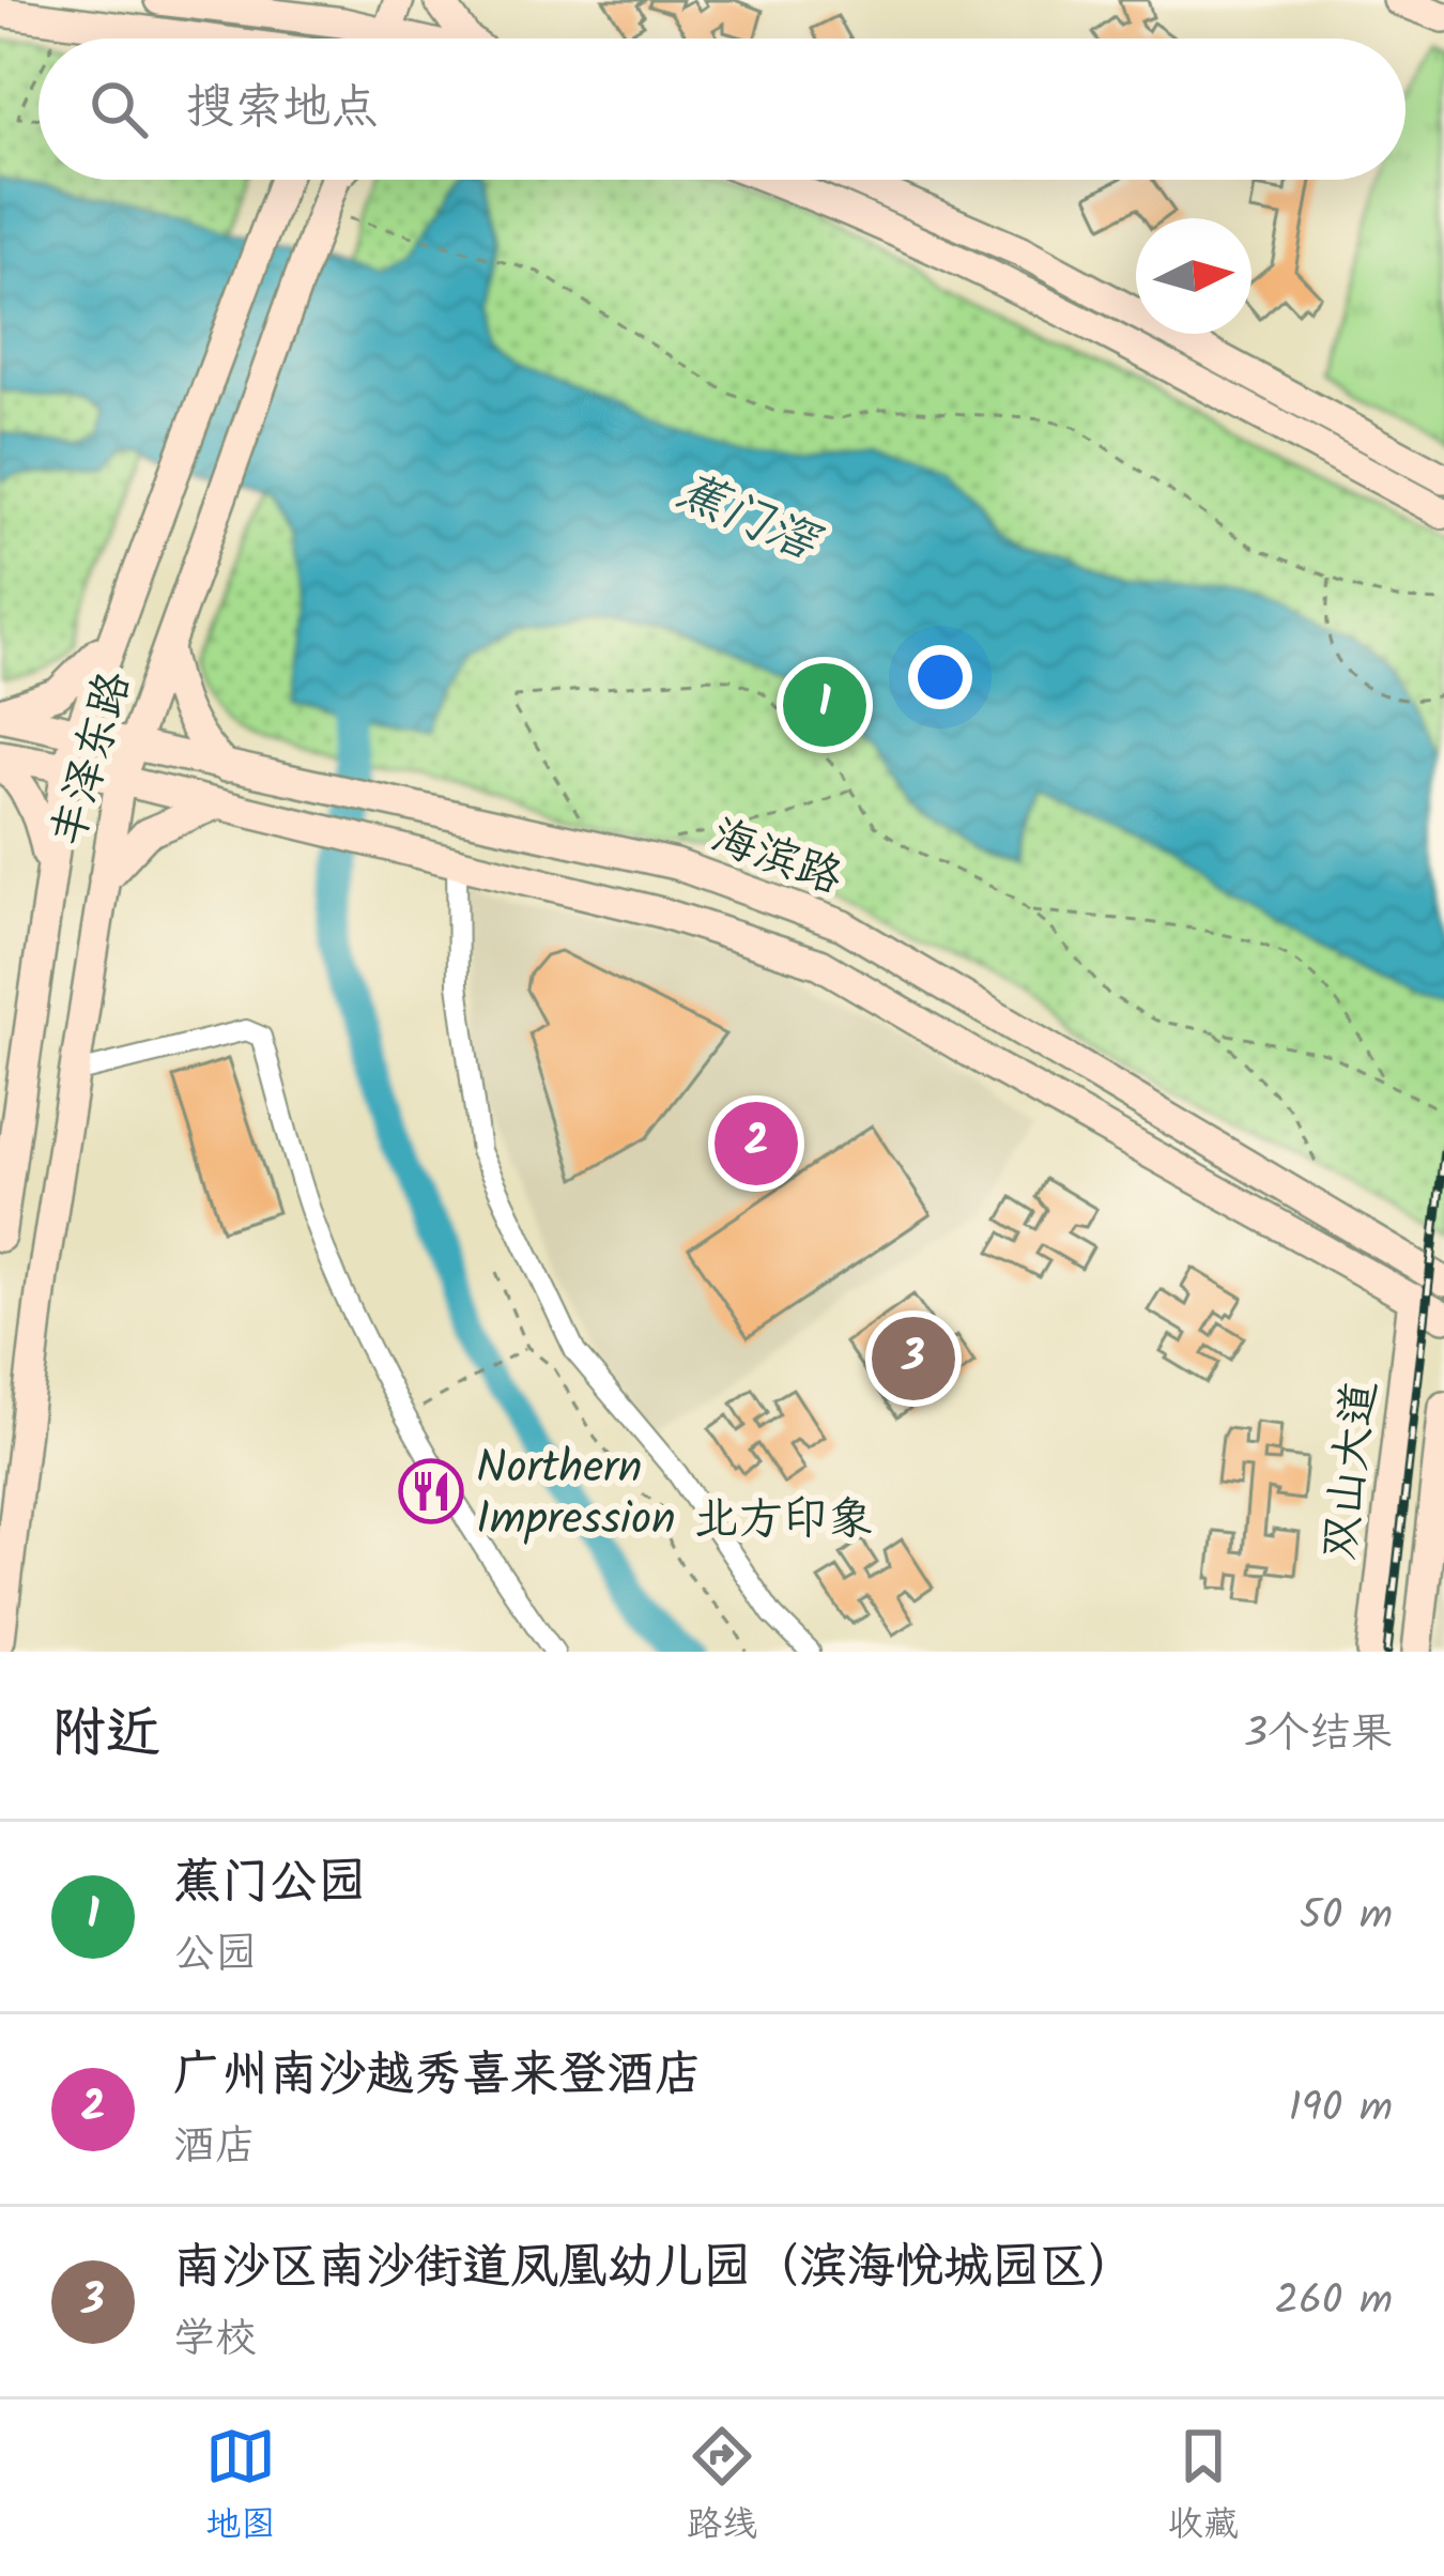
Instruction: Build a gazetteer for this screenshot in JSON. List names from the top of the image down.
{
  "streets": {
    "street": ["丰泽东路", "海滨路", "双山大道"]
  },
  "crossings": [
    ["丰泽东路", "海滨路"],
    ["海滨路", "双山大道"]
  ],
  "water": ["蕉门滘"],
  "places": {
    "restaurant": ["Northern Impression 北方印象"]
  },
  "north": "right",
  "page": {
    "search": "搜索地点",
    "pins": ["1", "2", "3"],
    "heading": ["附近", "3个结果"],
    "list": [
      {
        "mark": "1",
        "name": "蕉门公园",
        "note": "公园",
        "value": "50 m"
      },
      {
        "mark": "2",
        "name": "广州南沙越秀喜来登酒店",
        "note": "酒店",
        "value": "190 m"
      },
      {
        "mark": "3",
        "name": "南沙区南沙街道凤凰幼儿园（滨海悦城园区）",
        "note": "学校",
        "value": "260 m"
      }
    ],
    "nav": ["地图", "路线", "收藏"]
  }
}
